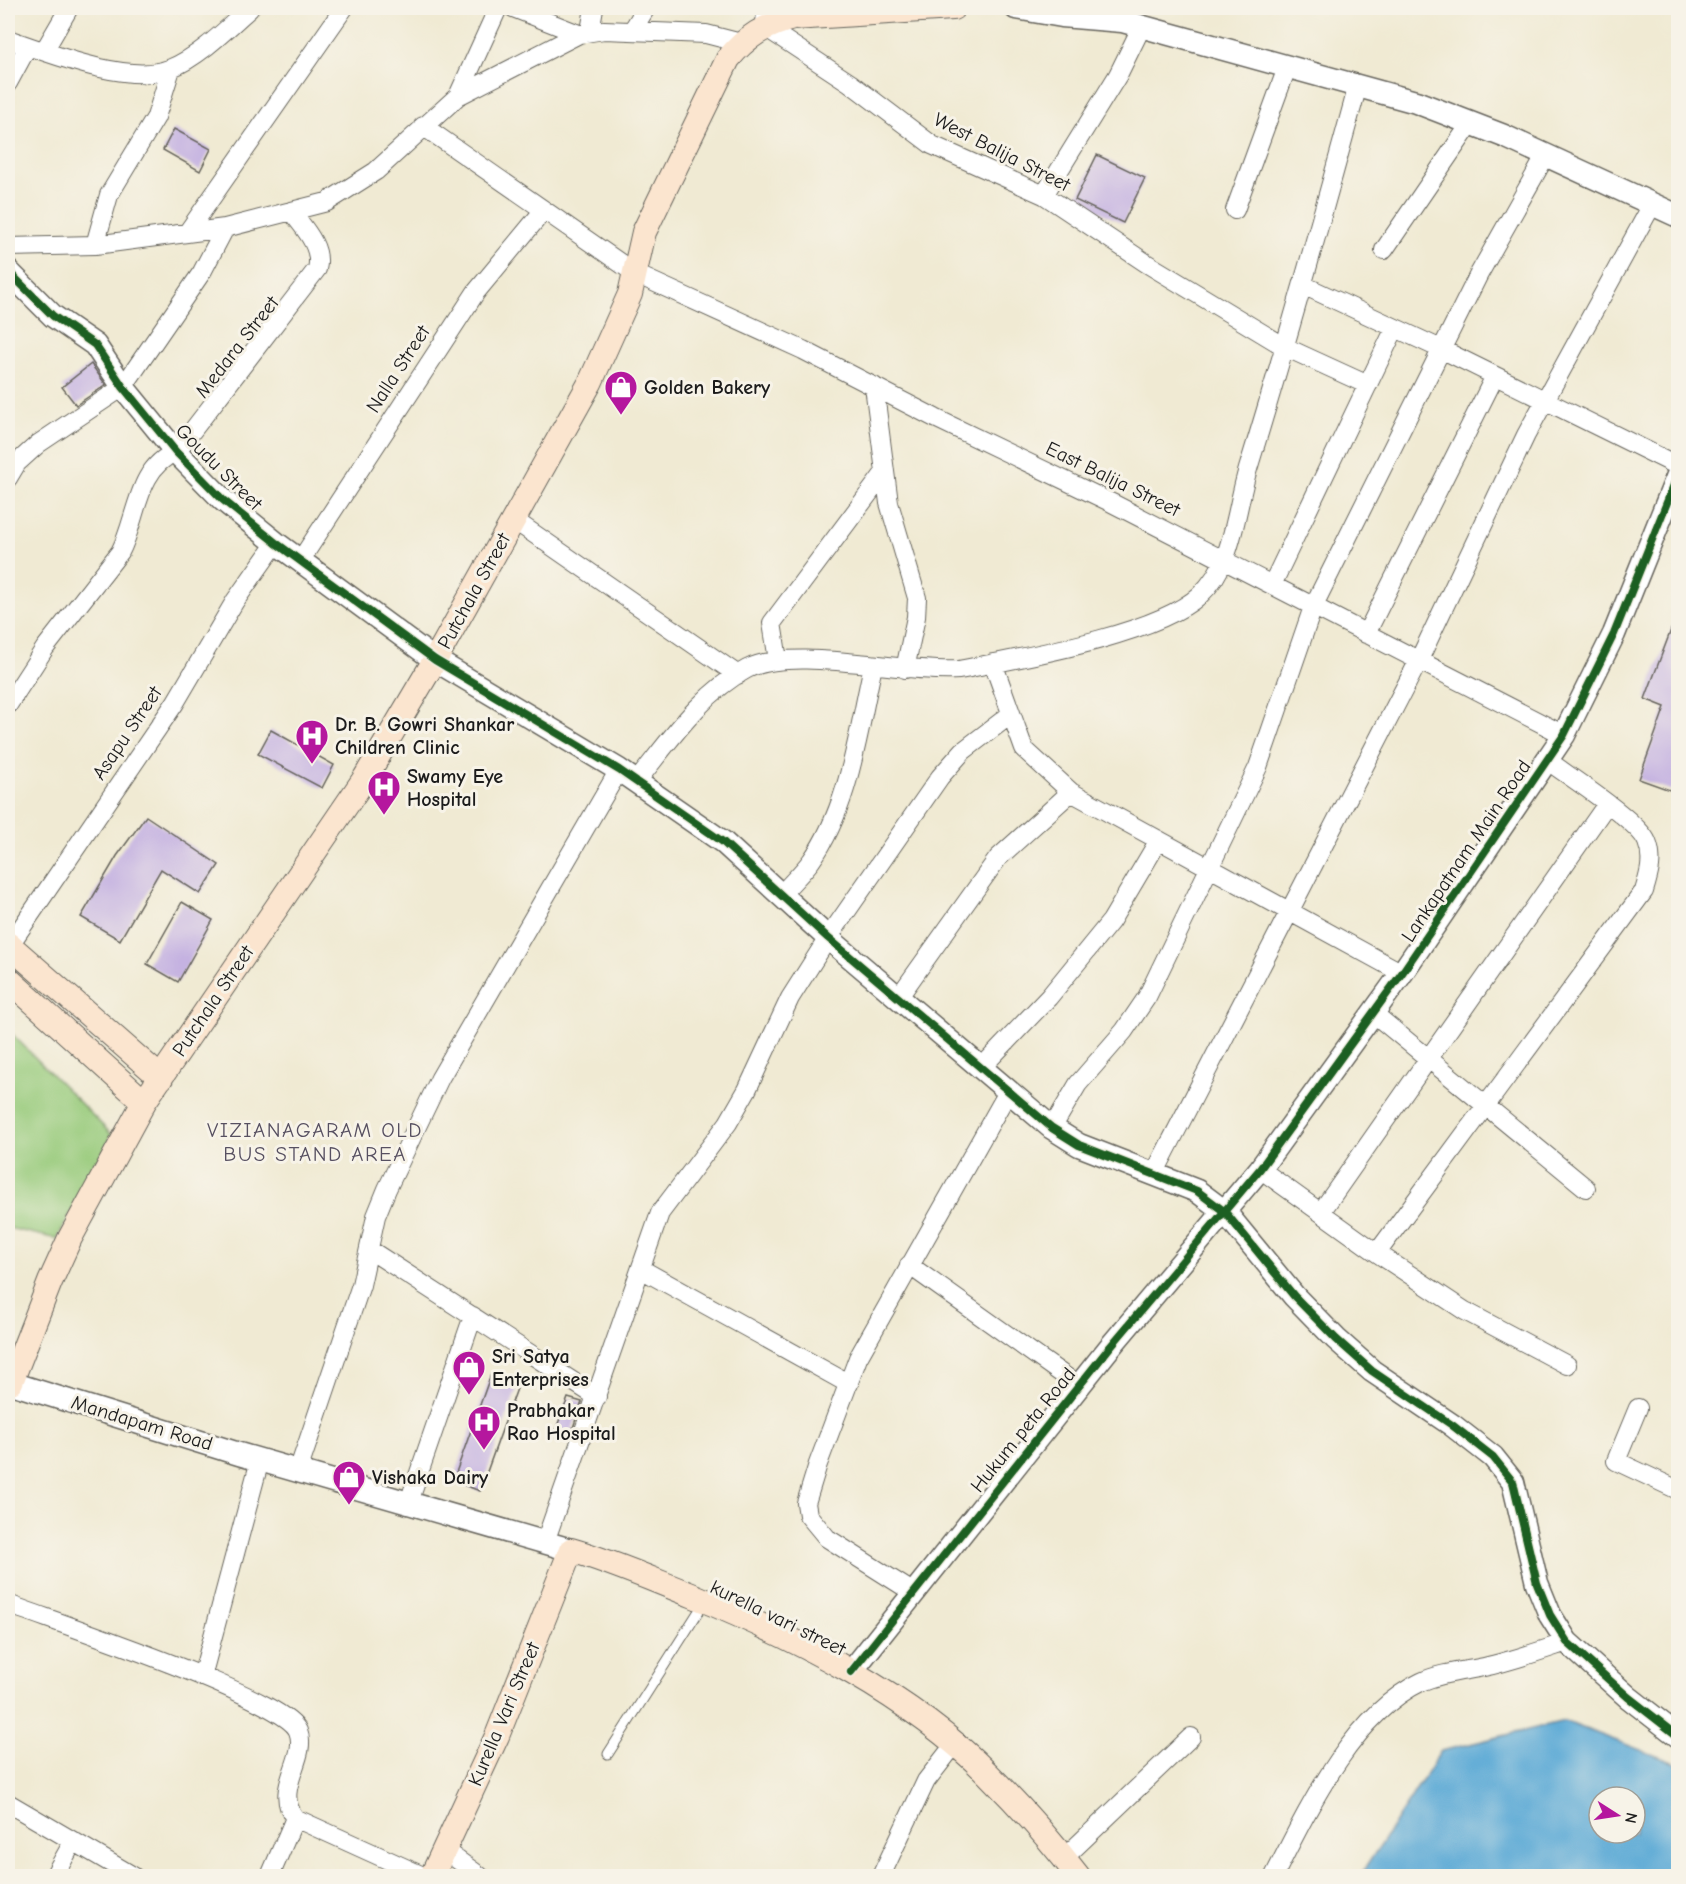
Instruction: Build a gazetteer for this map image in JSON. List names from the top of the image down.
{
  "streets": {
    "main road": [
      "Putchala Street",
      "Mandapam Road",
      "kurella vari street",
      "Kurella Vari Street"
    ],
    "street": [
      "West Balija Street",
      "Medara Street",
      "Nalla Street",
      "Goudu Street",
      "East Balija Street",
      "Asapu Street",
      "Lankapatnam Main Road",
      "Hukum peta Road"
    ]
  },
  "crossings": [
    ["Medara Street", "Goudu Street"],
    ["Nalla Street", "Goudu Street"],
    ["Nalla Street", "East Balija Street"],
    ["Goudu Street", "Putchala Street"],
    ["Goudu Street", "Asapu Street"],
    ["Goudu Street", "Lankapatnam Main Road"],
    ["Goudu Street", "Hukum peta Road"],
    ["East Balija Street", "Putchala Street"],
    ["East Balija Street", "Lankapatnam Main Road"],
    ["Putchala Street", "Mandapam Road"],
    ["Lankapatnam Main Road", "Hukum peta Road"],
    ["Mandapam Road", "kurella vari street"],
    ["Mandapam Road", "Kurella Vari Street"],
    ["Hukum peta Road", "kurella vari street"],
    ["kurella vari street", "Kurella Vari Street"]
  ],
  "districts": ["VIZIANAGARAM OLD BUS STAND AREA"],
  "places": {
    "shop": ["Golden Bakery", "Sri Satya Enterprises", "Vishaka Dairy"],
    "hospital": ["Dr. B. Gowri Shankar Children Clinic", "Swamy Eye Hospital", "Prabhakar Rao Hospital"]
  },
  "north": "right"
}
